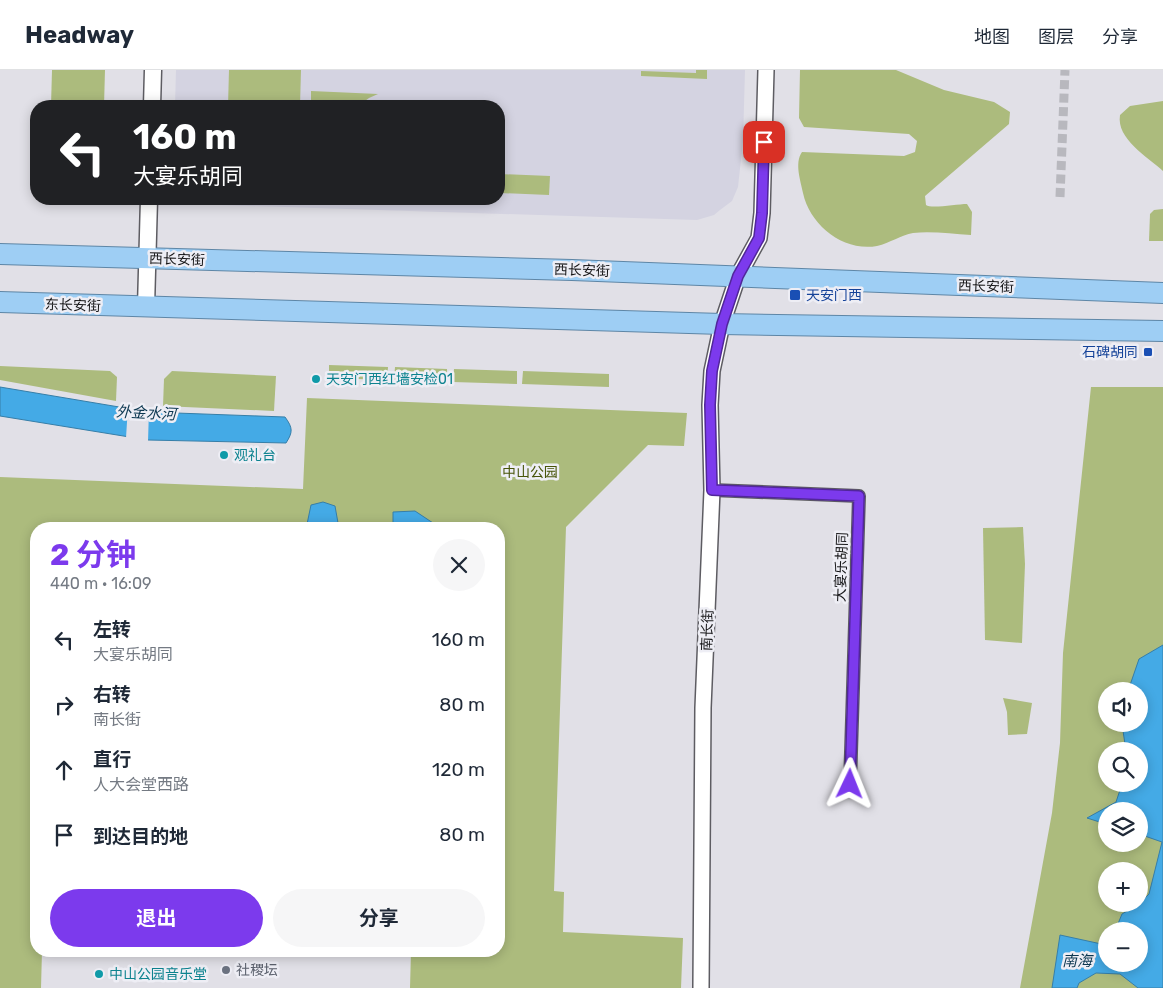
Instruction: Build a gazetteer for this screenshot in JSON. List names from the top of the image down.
{
  "streets": {
    "highway": ["西长安街", "东长安街"],
    "street": ["大宴乐胡同", "南长街"]
  },
  "crossings": [
    ["西长安街", "南长街"],
    ["大宴乐胡同", "南长街"]
  ],
  "water": ["外金水河", "南海"],
  "parks": ["中山公园"],
  "places": {
    "transit": ["天安门西", "石碑胡同"],
    "other": [
      "天安门西红墙安检01",
      "观礼台",
      "社稷坛",
      "中山公园音乐堂"
    ]
  },
  "page": {
    "header": "Headway",
    "nav": ["地图", "图层", "分享"],
    "turn": ["160 m", "大宴乐胡同"],
    "heading": ["2 分钟", "440 m · 16:09"],
    "list": [
      {
        "name": "左转",
        "note": "大宴乐胡同",
        "value": "160 m"
      },
      {
        "name": "右转",
        "note": "南长街",
        "value": "80 m"
      },
      {
        "name": "直行",
        "note": "人大会堂西路",
        "value": "120 m"
      },
      {
        "name": "到达目的地",
        "value": "80 m"
      }
    ],
    "map_buttons": ["+", "−"],
    "buttons": ["退出", "分享"]
  }
}
